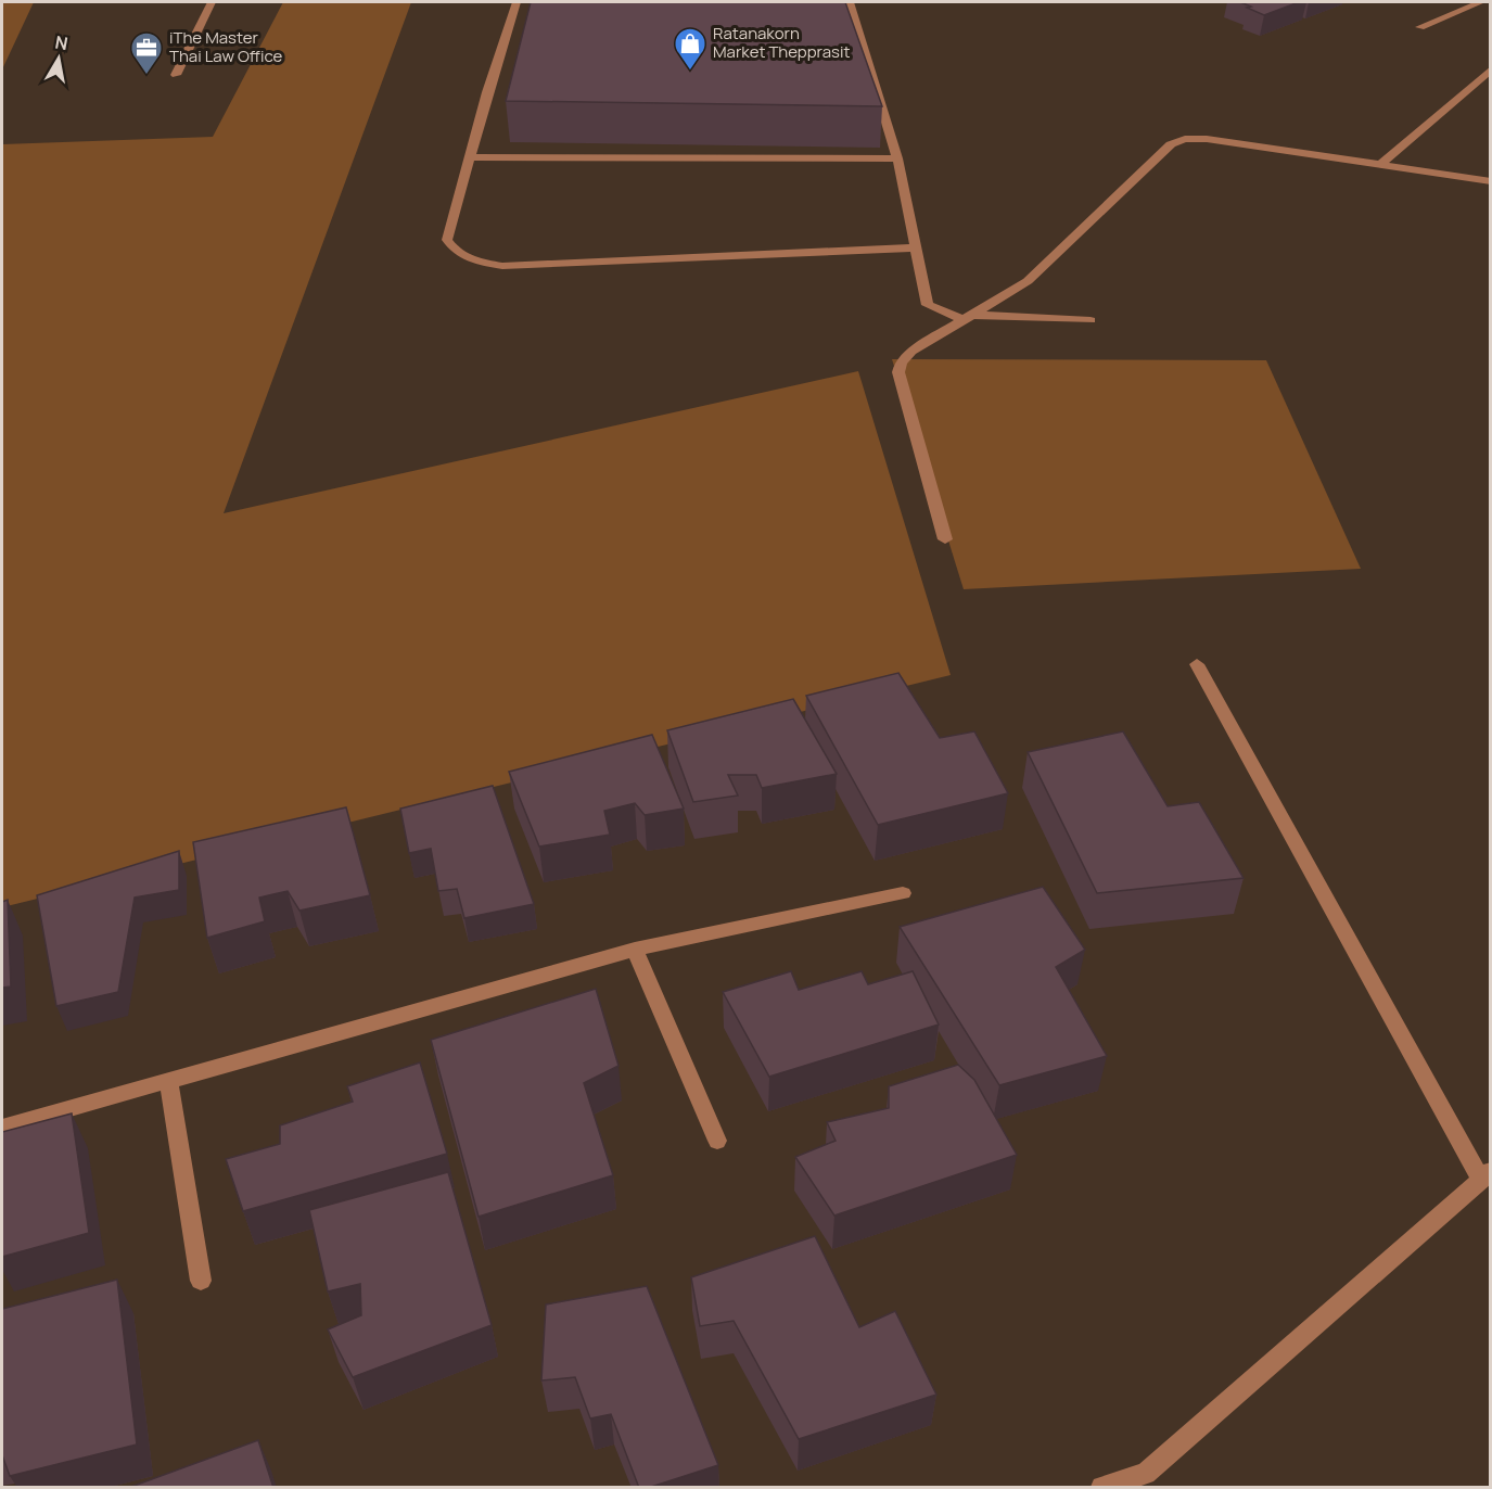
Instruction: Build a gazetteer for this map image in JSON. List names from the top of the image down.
{
  "places": {
    "shop": ["Ratanakorn Market Thepprasit"],
    "office": ["iThe Master Thai Law Office"]
  },
  "north": "top"
}
